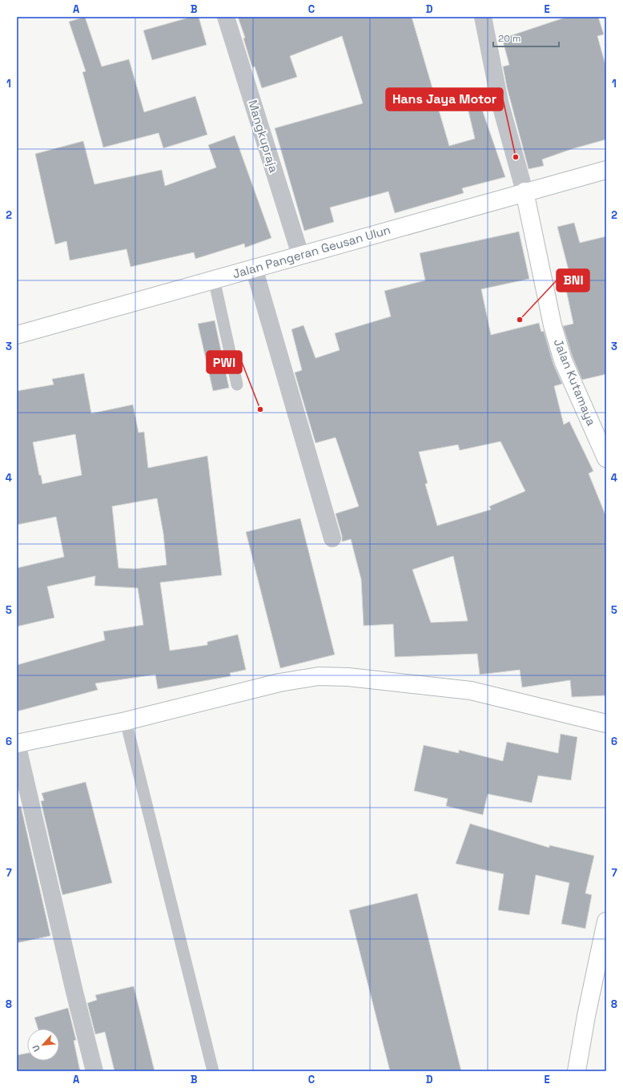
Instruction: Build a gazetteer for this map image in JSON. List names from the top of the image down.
{
  "streets": {
    "main road": ["Jalan Pangeran Geusan Ulun", "Jalan Kutamaya"],
    "street": ["Mangkupraja"]
  },
  "crossings": [
    ["Mangkupraja", "Jalan Pangeran Geusan Ulun"],
    ["Jalan Pangeran Geusan Ulun", "Jalan Kutamaya"]
  ],
  "places": ["Hans Jaya Motor", "BNI", "PWI"],
  "scale_bar": "20 m",
  "north": "bottom left",
  "grid": {
    "columns": [
      "A",
      "B",
      "C",
      "D",
      "E"
    ],
    "rows": [
      "1",
      "2",
      "3",
      "4",
      "5",
      "6",
      "7",
      "8"
    ]
  }
}
